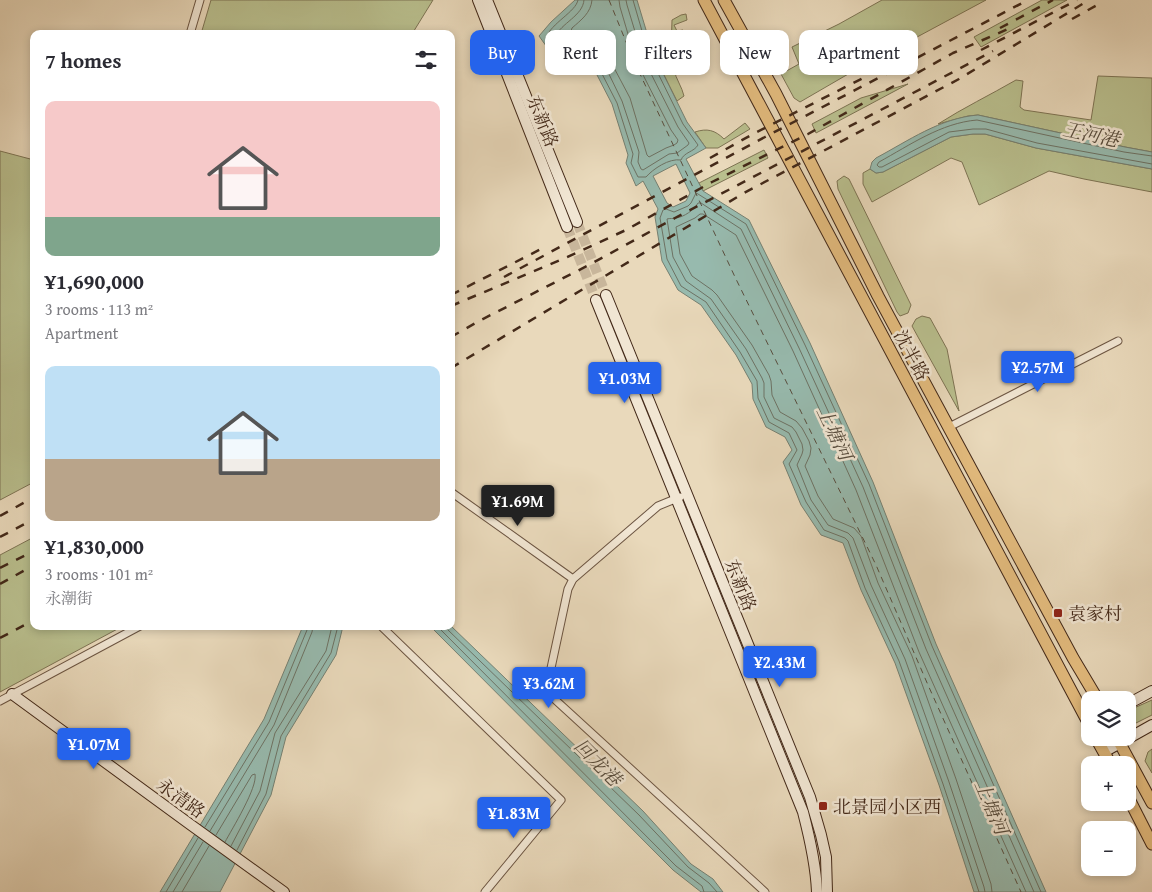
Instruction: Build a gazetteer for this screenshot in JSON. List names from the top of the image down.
{
  "streets": {
    "main road": ["东新路", "沈半路", "永清路"]
  },
  "water": ["王河港", "上塘河", "回龙港"],
  "places": {
    "transit": ["袁家村", "北景园小区西"]
  },
  "page": {
    "chip": [
      "Buy",
      "Rent",
      "Filters",
      "New",
      "Apartment"
    ],
    "heading": "7 homes",
    "list": [
      {
        "name": "¥1,690,000",
        "note": "3 rooms · 113 m² · Apartment"
      },
      {
        "name": "¥1,830,000",
        "note": "3 rooms · 101 m² · 永潮街"
      }
    ],
    "price": [
      "¥2.57M",
      "¥1.03M",
      "¥1.69M",
      "¥2.43M",
      "¥3.62M",
      "¥1.07M",
      "¥1.83M"
    ],
    "map_buttons": ["+", "−"]
  }
}
